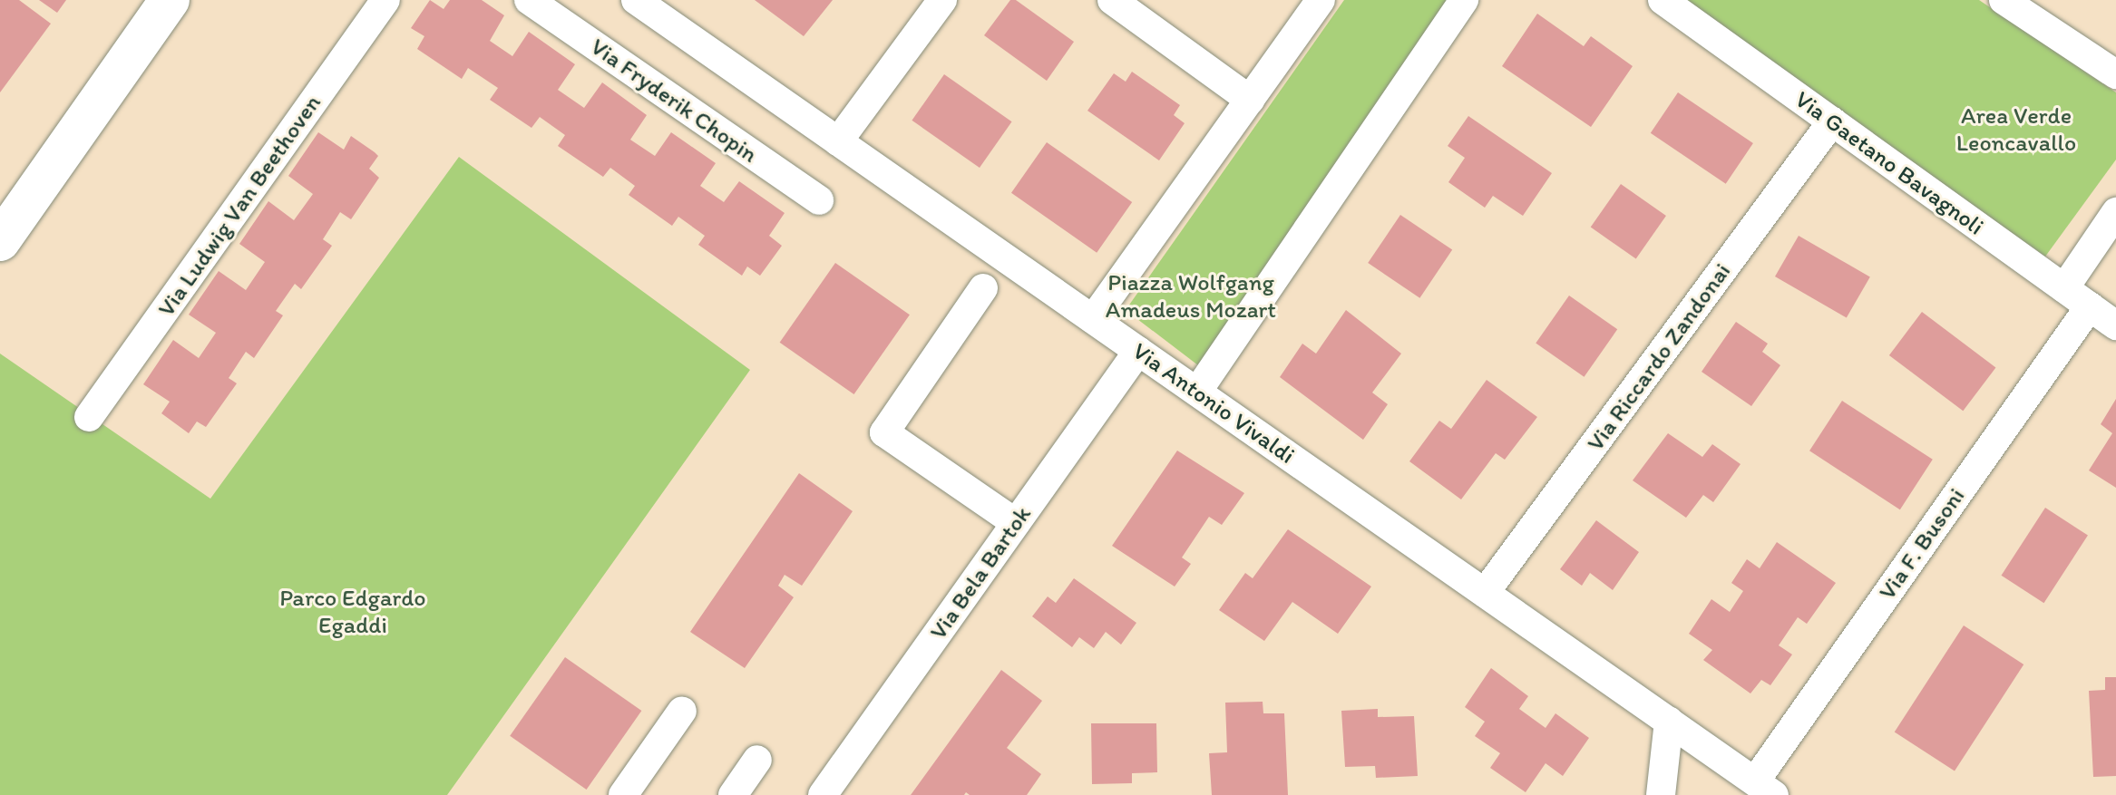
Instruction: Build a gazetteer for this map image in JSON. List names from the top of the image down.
{
  "streets": {
    "street": [
      "Via Fryderik Chopin",
      "Via Gaetano Bavagnoli",
      "Via Ludwig Van Beethoven",
      "Via Riccardo Zandonai",
      "Via Antonio Vivaldi",
      "Via F. Busoni",
      "Via Bela Bartok"
    ]
  },
  "crossings": [
    ["Via Gaetano Bavagnoli", "Via Riccardo Zandonai"],
    ["Via Gaetano Bavagnoli", "Via F. Busoni"],
    ["Via Riccardo Zandonai", "Via Antonio Vivaldi"],
    ["Via Antonio Vivaldi", "Via F. Busoni"],
    ["Via Antonio Vivaldi", "Via Bela Bartok"]
  ],
  "parks": ["Area Verde Leoncavallo", "Piazza Wolfgang Amadeus Mozart", "Parco Edgardo Egaddi"]
}
